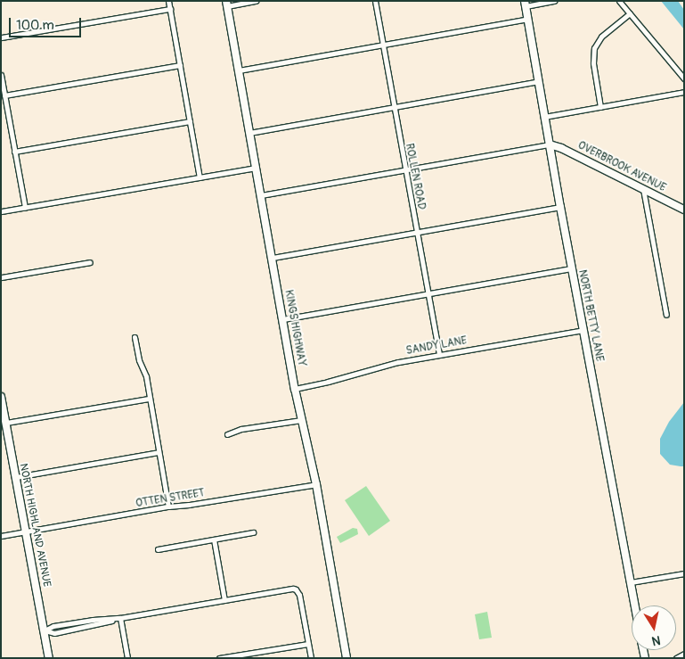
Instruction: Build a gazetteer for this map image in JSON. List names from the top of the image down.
{
  "streets": {
    "street": [
      "OVERBROOK AVENUE",
      "ROLLEN ROAD",
      "NORTH BETTY LANE",
      "KINGS HIGHWAY",
      "SANDY LANE",
      "OTTEN STREET",
      "NORTH HIGHLAND AVENUE"
    ]
  },
  "crossings": [
    ["OVERBROOK AVENUE", "NORTH BETTY LANE"],
    ["ROLLEN ROAD", "SANDY LANE"],
    ["NORTH BETTY LANE", "SANDY LANE"],
    ["KINGS HIGHWAY", "SANDY LANE"],
    ["KINGS HIGHWAY", "OTTEN STREET"],
    ["OTTEN STREET", "NORTH HIGHLAND AVENUE"]
  ],
  "scale_bar": "100 m",
  "north": "bottom"
}
